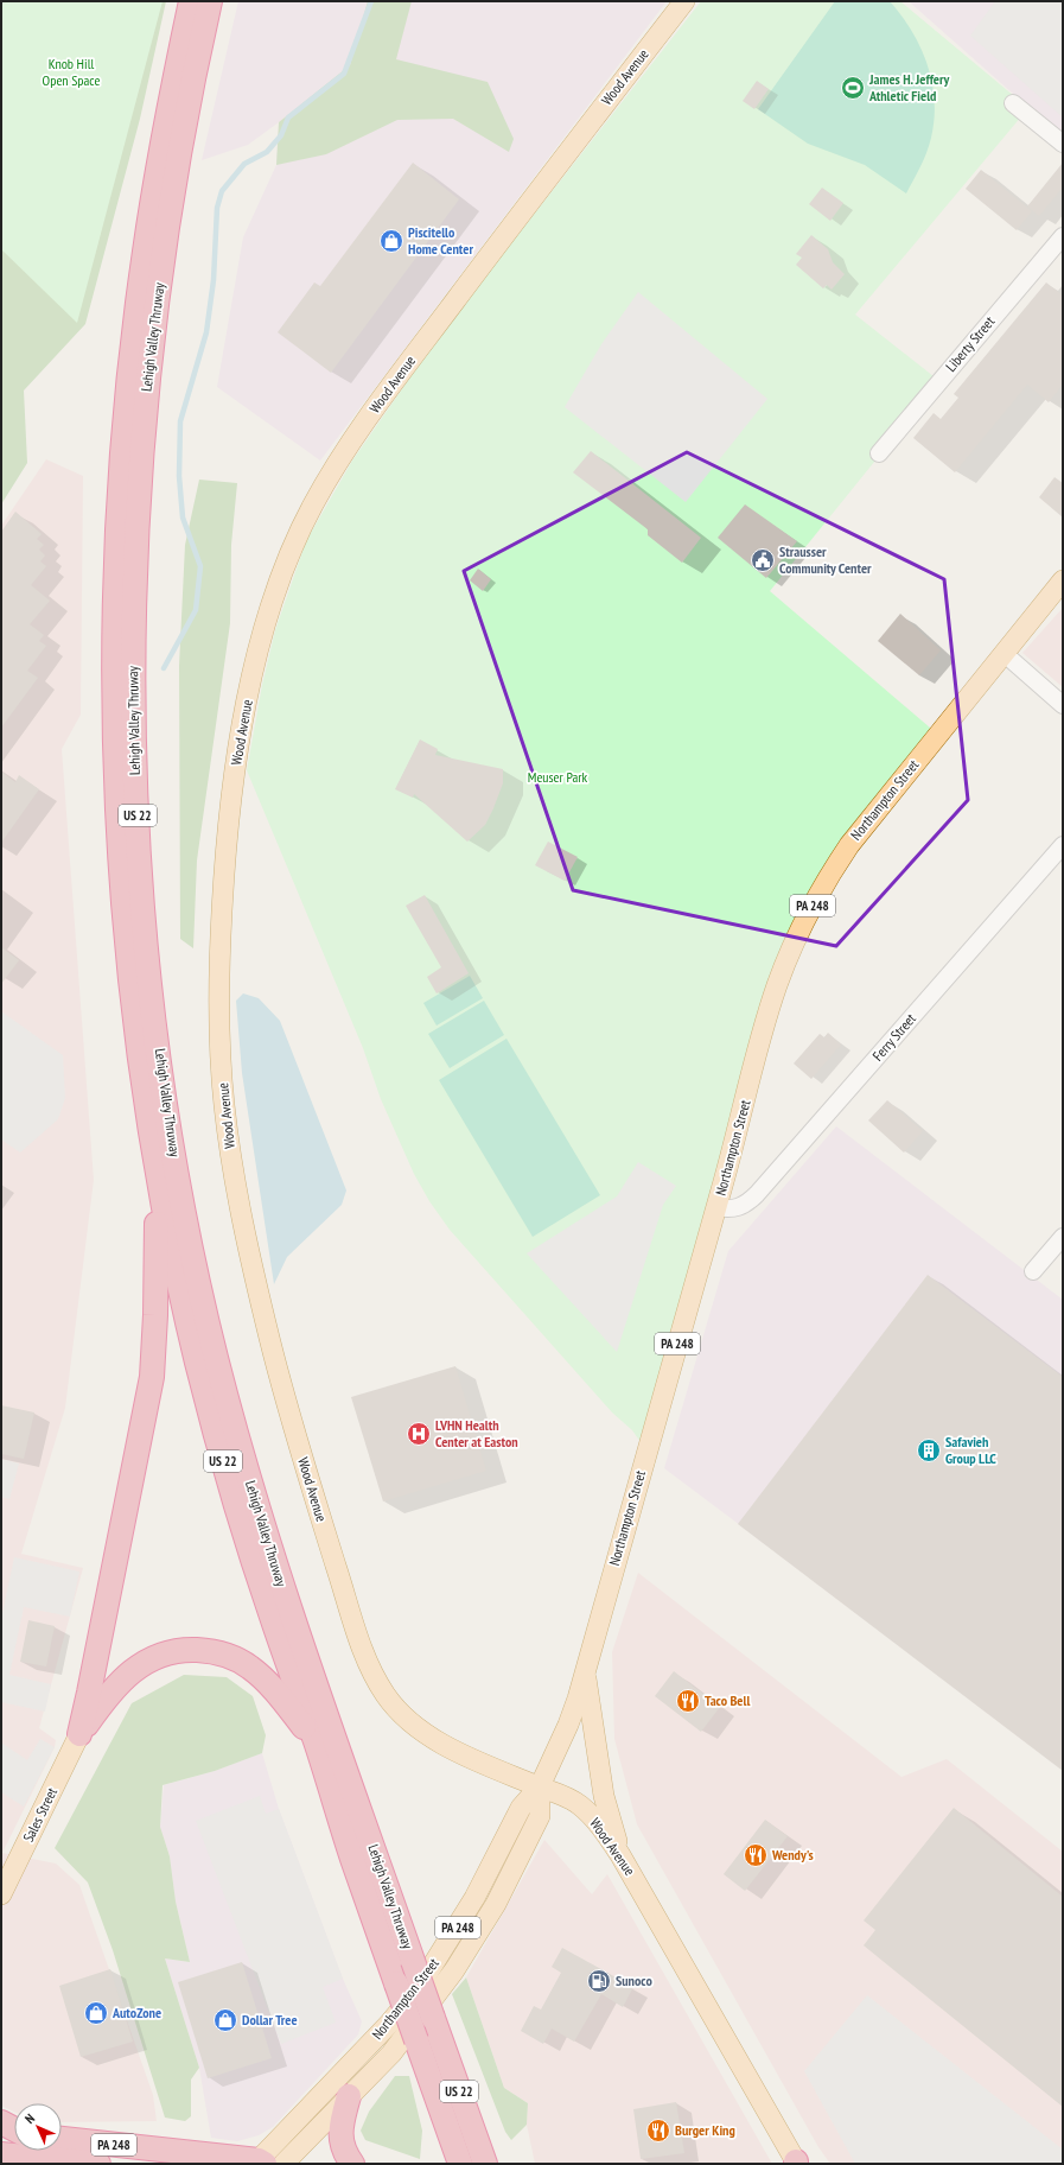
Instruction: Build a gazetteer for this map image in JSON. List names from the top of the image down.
{
  "streets": {
    "highway": ["Lehigh Valley Thruway", "US 22", "PA 248"],
    "main road": ["Wood Avenue", "Northampton Street", "Sales Street"],
    "street": ["Liberty Street", "Ferry Street"]
  },
  "crossings": [
    ["Wood Avenue", "Northampton Street"],
    ["Northampton Street", "PA 248"],
    ["Northampton Street", "Ferry Street"]
  ],
  "parks": ["Knob Hill Open Space", "Meuser Park"],
  "places": {
    "sports": ["James H. Jeffery Athletic Field"],
    "shop": ["Piscitello Home Center", "AutoZone", "Dollar Tree"],
    "public building": ["Strausser Community Center"],
    "hospital": ["LVHN Health Center at Easton"],
    "building": ["Safavieh Group LLC"],
    "restaurant": ["Taco Bell", "Wendy's", "Burger King"],
    "fuel station": ["Sunoco"]
  },
  "north": "top left"
}
